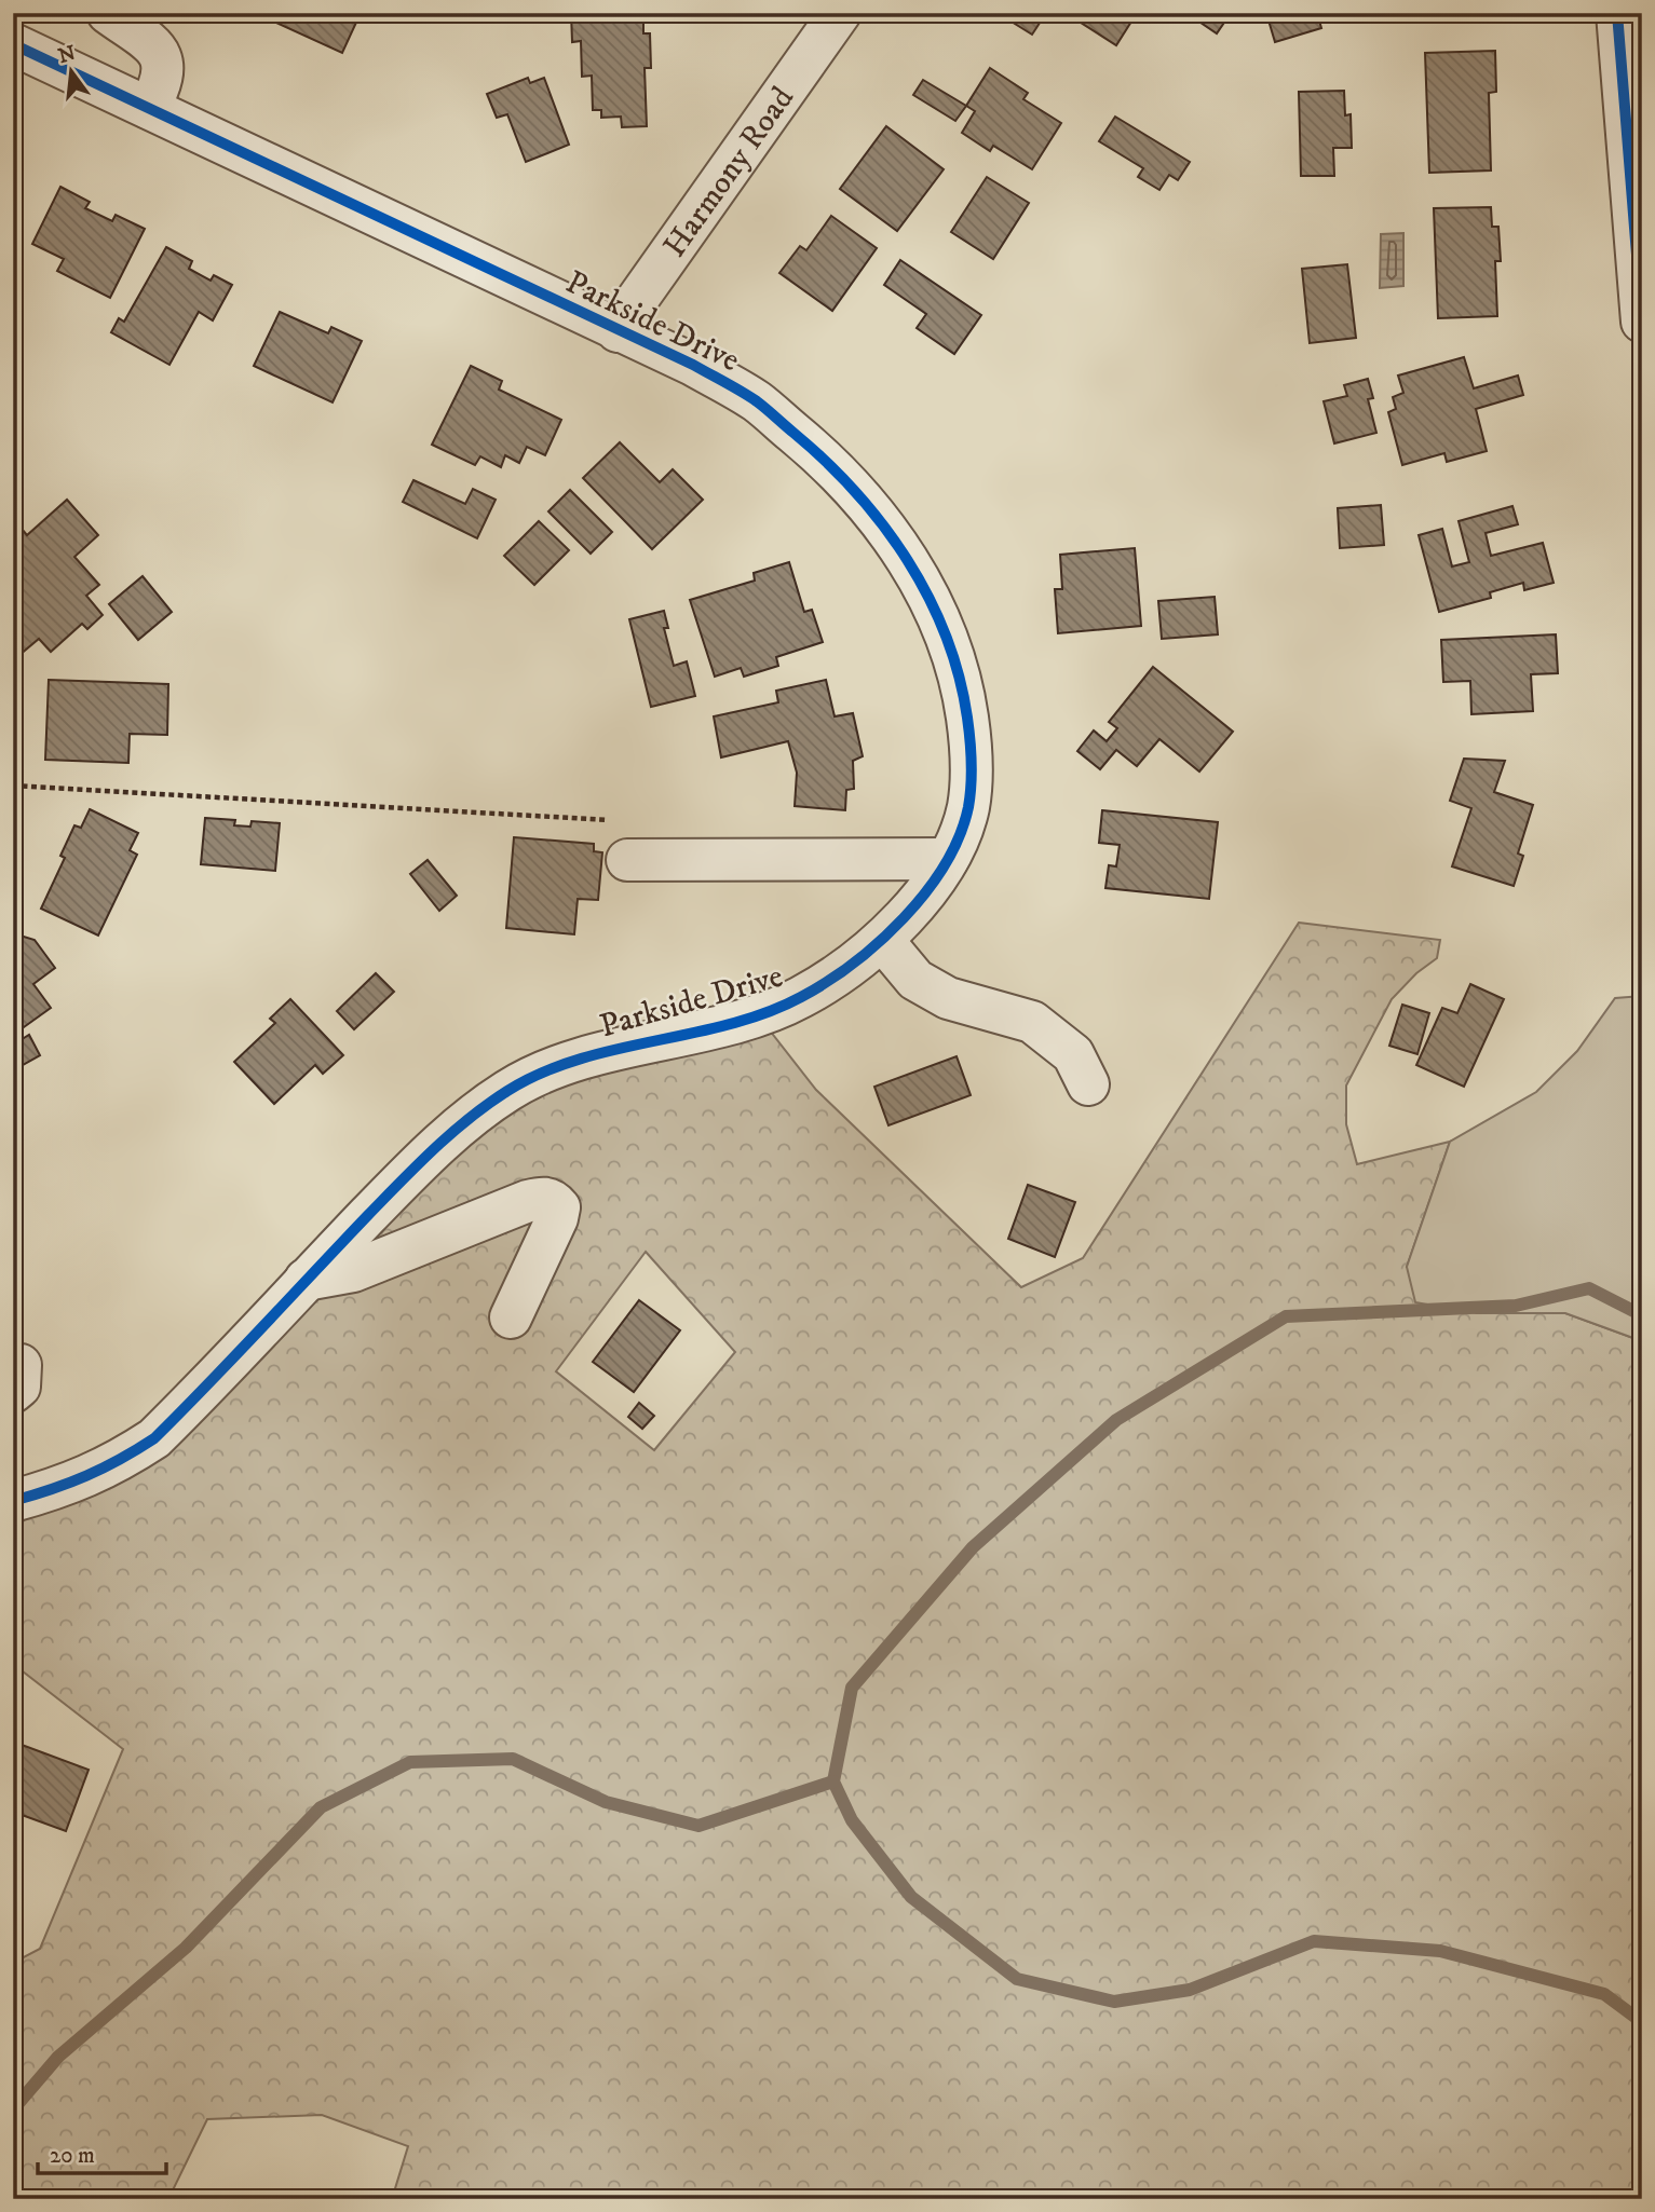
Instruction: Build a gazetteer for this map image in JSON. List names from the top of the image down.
{
  "streets": {
    "street": ["Harmony Road", "Parkside Drive"]
  },
  "crossings": [
    ["Harmony Road", "Parkside Drive"]
  ],
  "scale_bar": "20 m",
  "north": "top"
}
